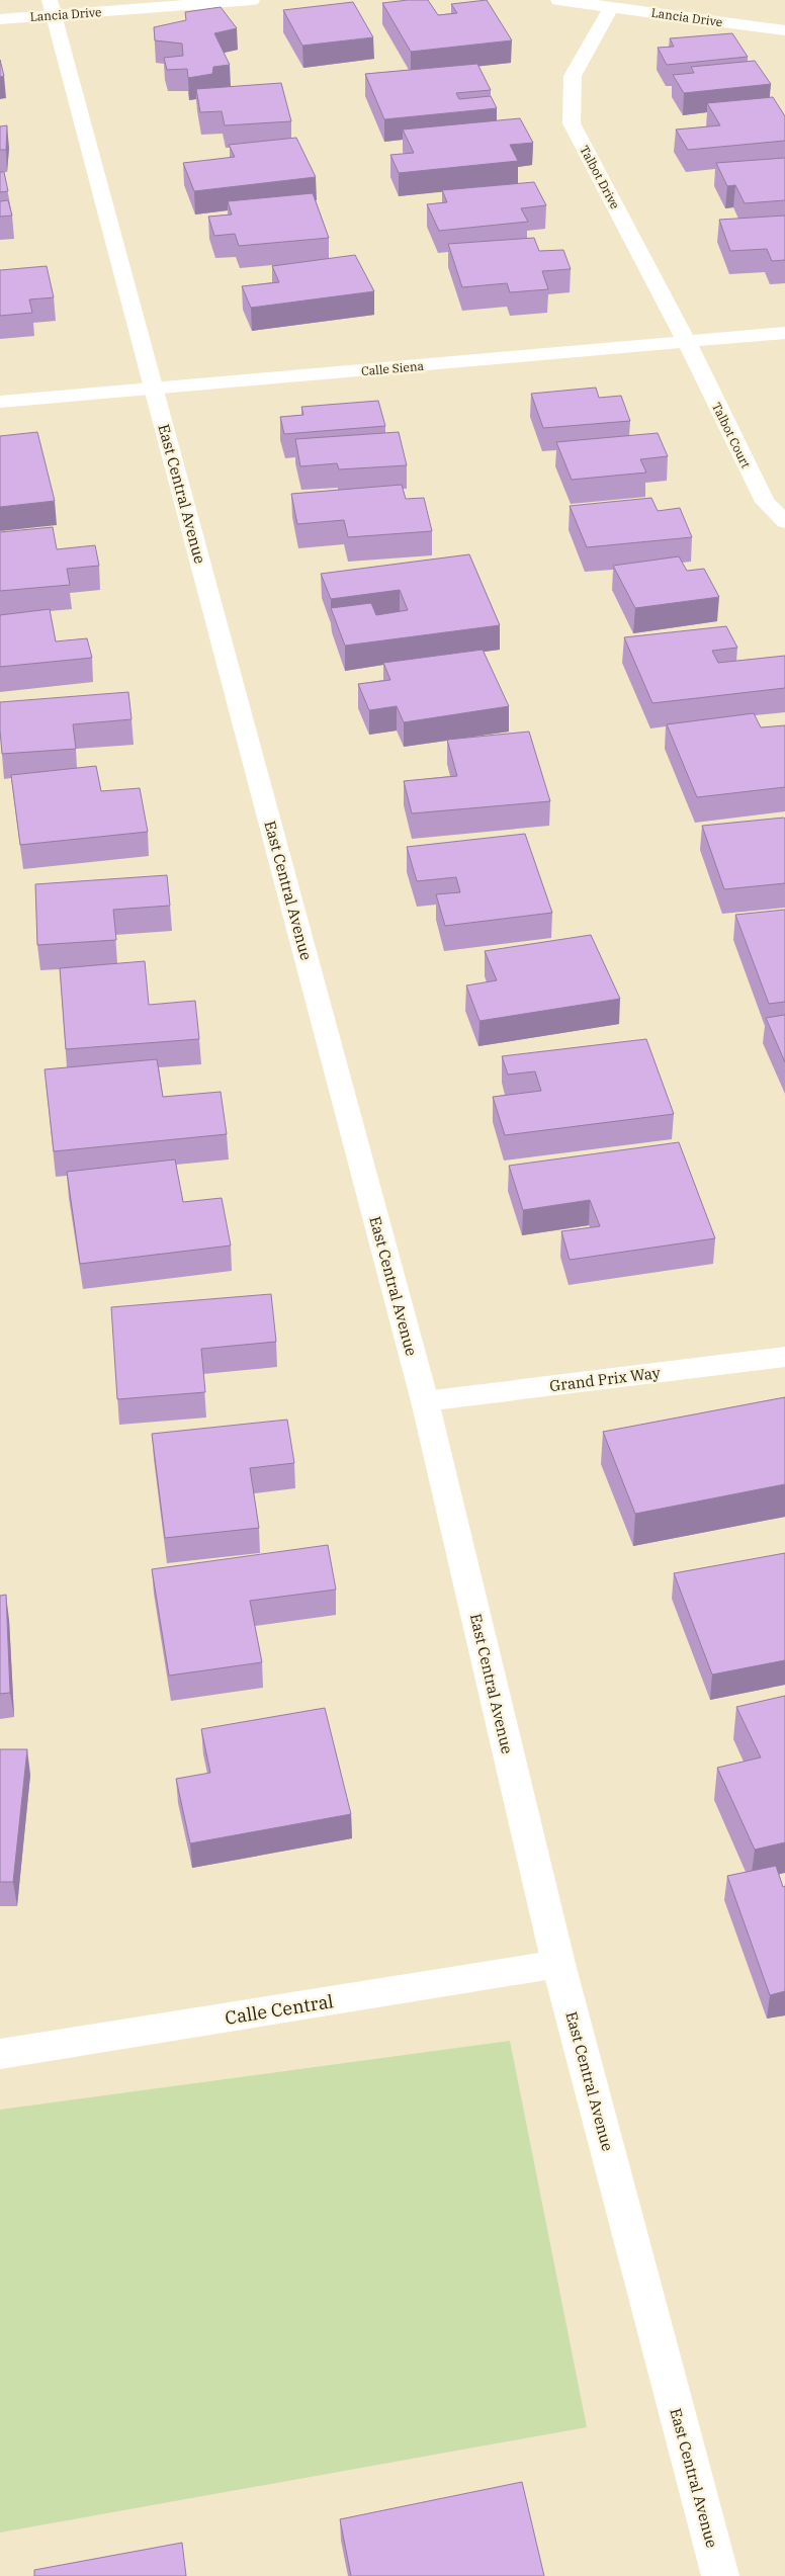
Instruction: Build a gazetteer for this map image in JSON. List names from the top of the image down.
{
  "streets": {
    "street": [
      "Lancia Drive",
      "Talbot Drive",
      "Calle Siena",
      "Talbot Court",
      "East Central Avenue",
      "Grand Prix Way",
      "Calle Central"
    ]
  },
  "crossings": [
    ["Lancia Drive", "Talbot Drive"],
    ["Lancia Drive", "East Central Avenue"],
    ["Talbot Drive", "Calle Siena"],
    ["Talbot Drive", "Talbot Court"],
    ["Calle Siena", "Talbot Court"],
    ["Calle Siena", "East Central Avenue"],
    ["East Central Avenue", "Grand Prix Way"],
    ["East Central Avenue", "Calle Central"]
  ]
}
